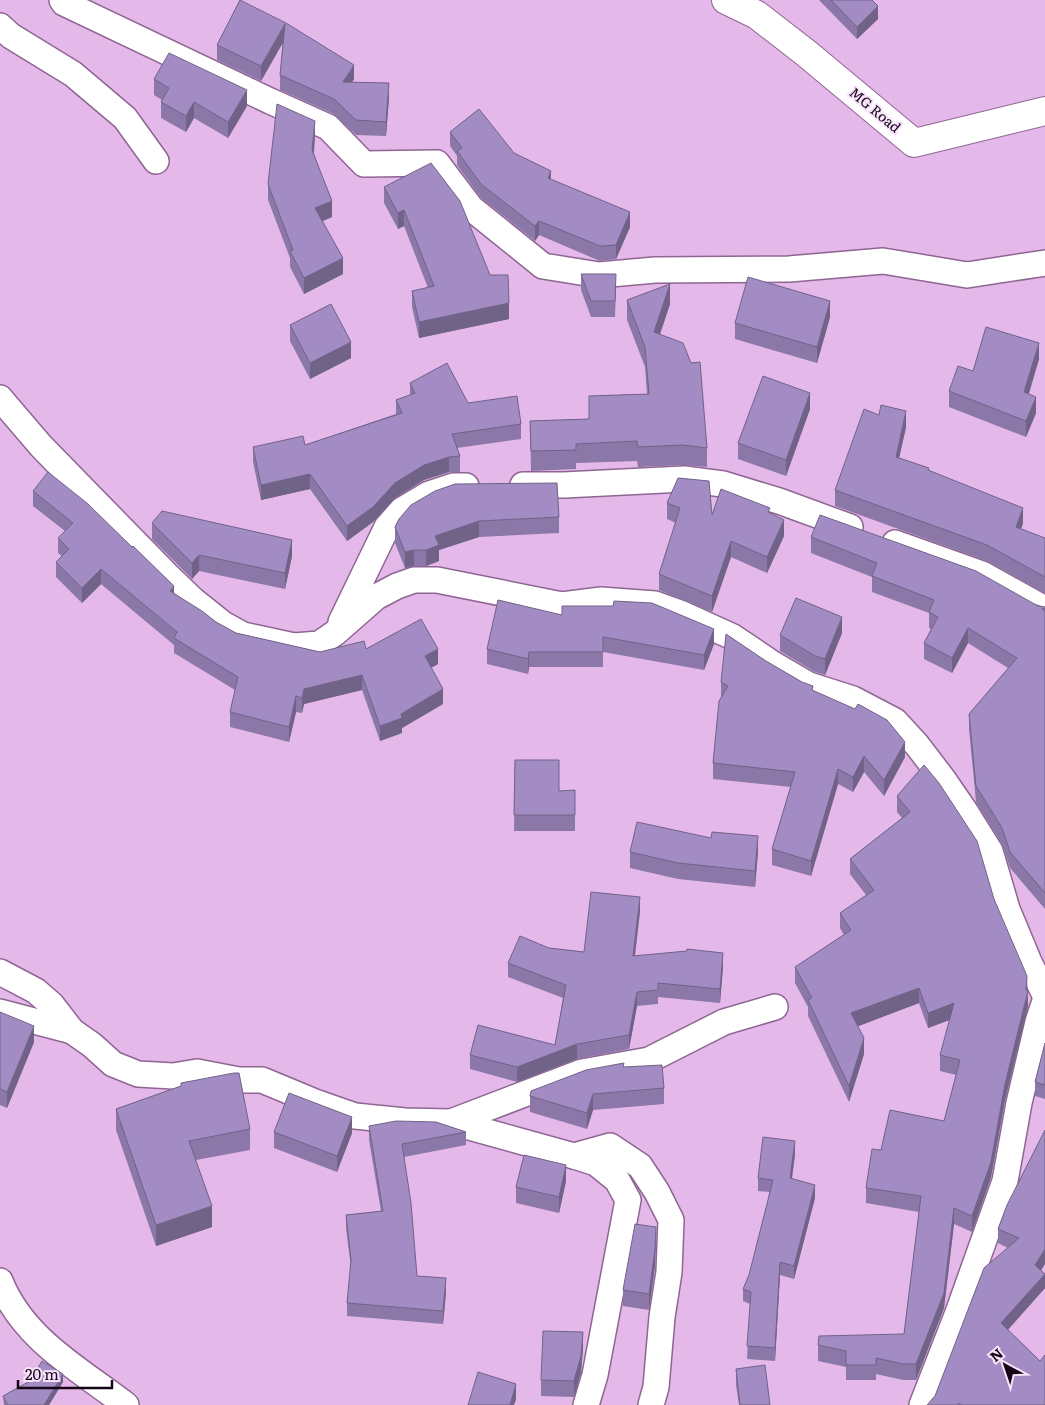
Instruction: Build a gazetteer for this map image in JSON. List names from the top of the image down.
{
  "streets": {
    "main road": ["MG Road"]
  },
  "scale_bar": "20 m",
  "north": "top left"
}
